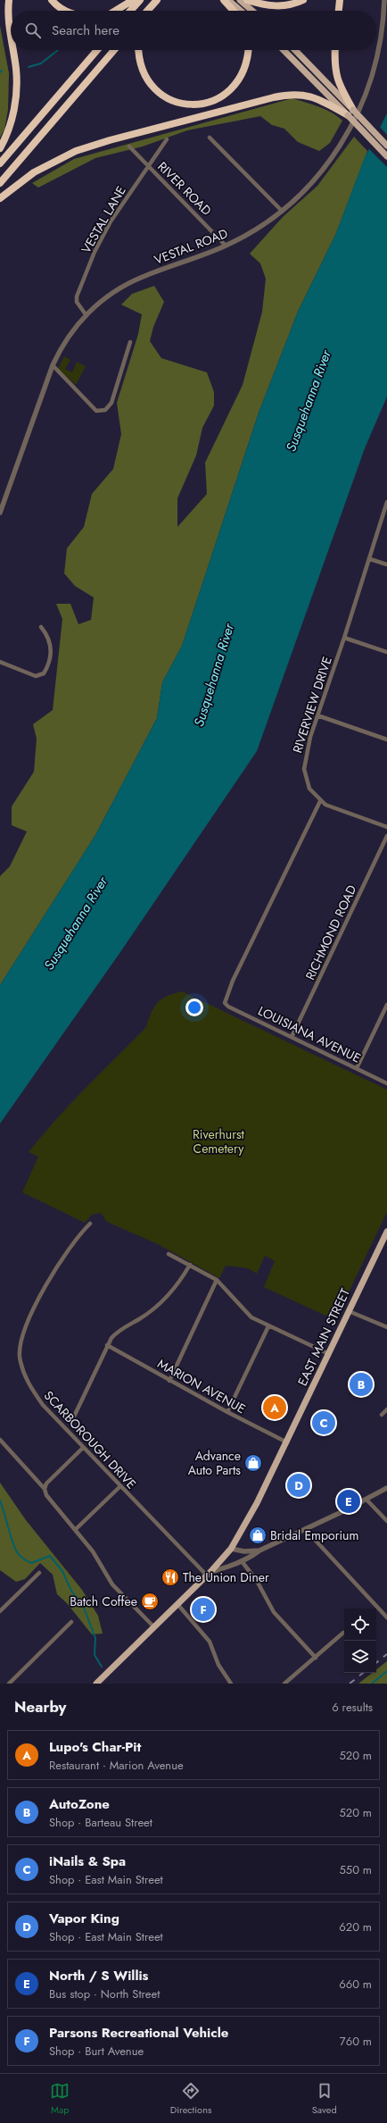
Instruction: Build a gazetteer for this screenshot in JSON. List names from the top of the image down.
{
  "streets": {
    "main road": ["EAST MAIN STREET"],
    "street": [
      "RIVER ROAD",
      "VESTAL LANE",
      "VESTAL ROAD",
      "RIVERVIEW DRIVE",
      "RICHMOND ROAD",
      "LOUISIANA AVENUE",
      "MARION AVENUE",
      "SCARBOROUGH DRIVE"
    ]
  },
  "crossings": [
    ["RIVER ROAD", "VESTAL LANE"],
    ["RIVER ROAD", "VESTAL ROAD"],
    ["VESTAL LANE", "VESTAL ROAD"],
    ["RIVERVIEW DRIVE", "LOUISIANA AVENUE"],
    ["RICHMOND ROAD", "LOUISIANA AVENUE"],
    ["EAST MAIN STREET", "MARION AVENUE"],
    ["EAST MAIN STREET", "SCARBOROUGH DRIVE"]
  ],
  "water": ["Susquehanna River"],
  "parks": ["Riverhurst Cemetery"],
  "places": {
    "shop": ["Advance Auto Parts", "Bridal Emporium"],
    "restaurant": ["The Union Diner"],
    "cafe": ["Batch Coffee"]
  },
  "page": {
    "search": "Search here",
    "pins": [
      "B",
      "A",
      "C",
      "D",
      "E",
      "F"
    ],
    "heading": ["Nearby", "6 results"],
    "list": [
      {
        "mark": "A",
        "name": "Lupo's Char-Pit",
        "note": "Restaurant · Marion Avenue",
        "value": "520 m"
      },
      {
        "mark": "B",
        "name": "AutoZone",
        "note": "Shop · Barteau Street",
        "value": "520 m"
      },
      {
        "mark": "C",
        "name": "iNails & Spa",
        "note": "Shop · East Main Street",
        "value": "550 m"
      },
      {
        "mark": "D",
        "name": "Vapor King",
        "note": "Shop · East Main Street",
        "value": "620 m"
      },
      {
        "mark": "E",
        "name": "North / S Willis",
        "note": "Bus stop · North Street",
        "value": "660 m"
      },
      {
        "mark": "F",
        "name": "Parsons Recreational Vehicle",
        "note": "Shop · Burt Avenue",
        "value": "760 m"
      }
    ],
    "nav": ["Map", "Directions", "Saved"]
  }
}
